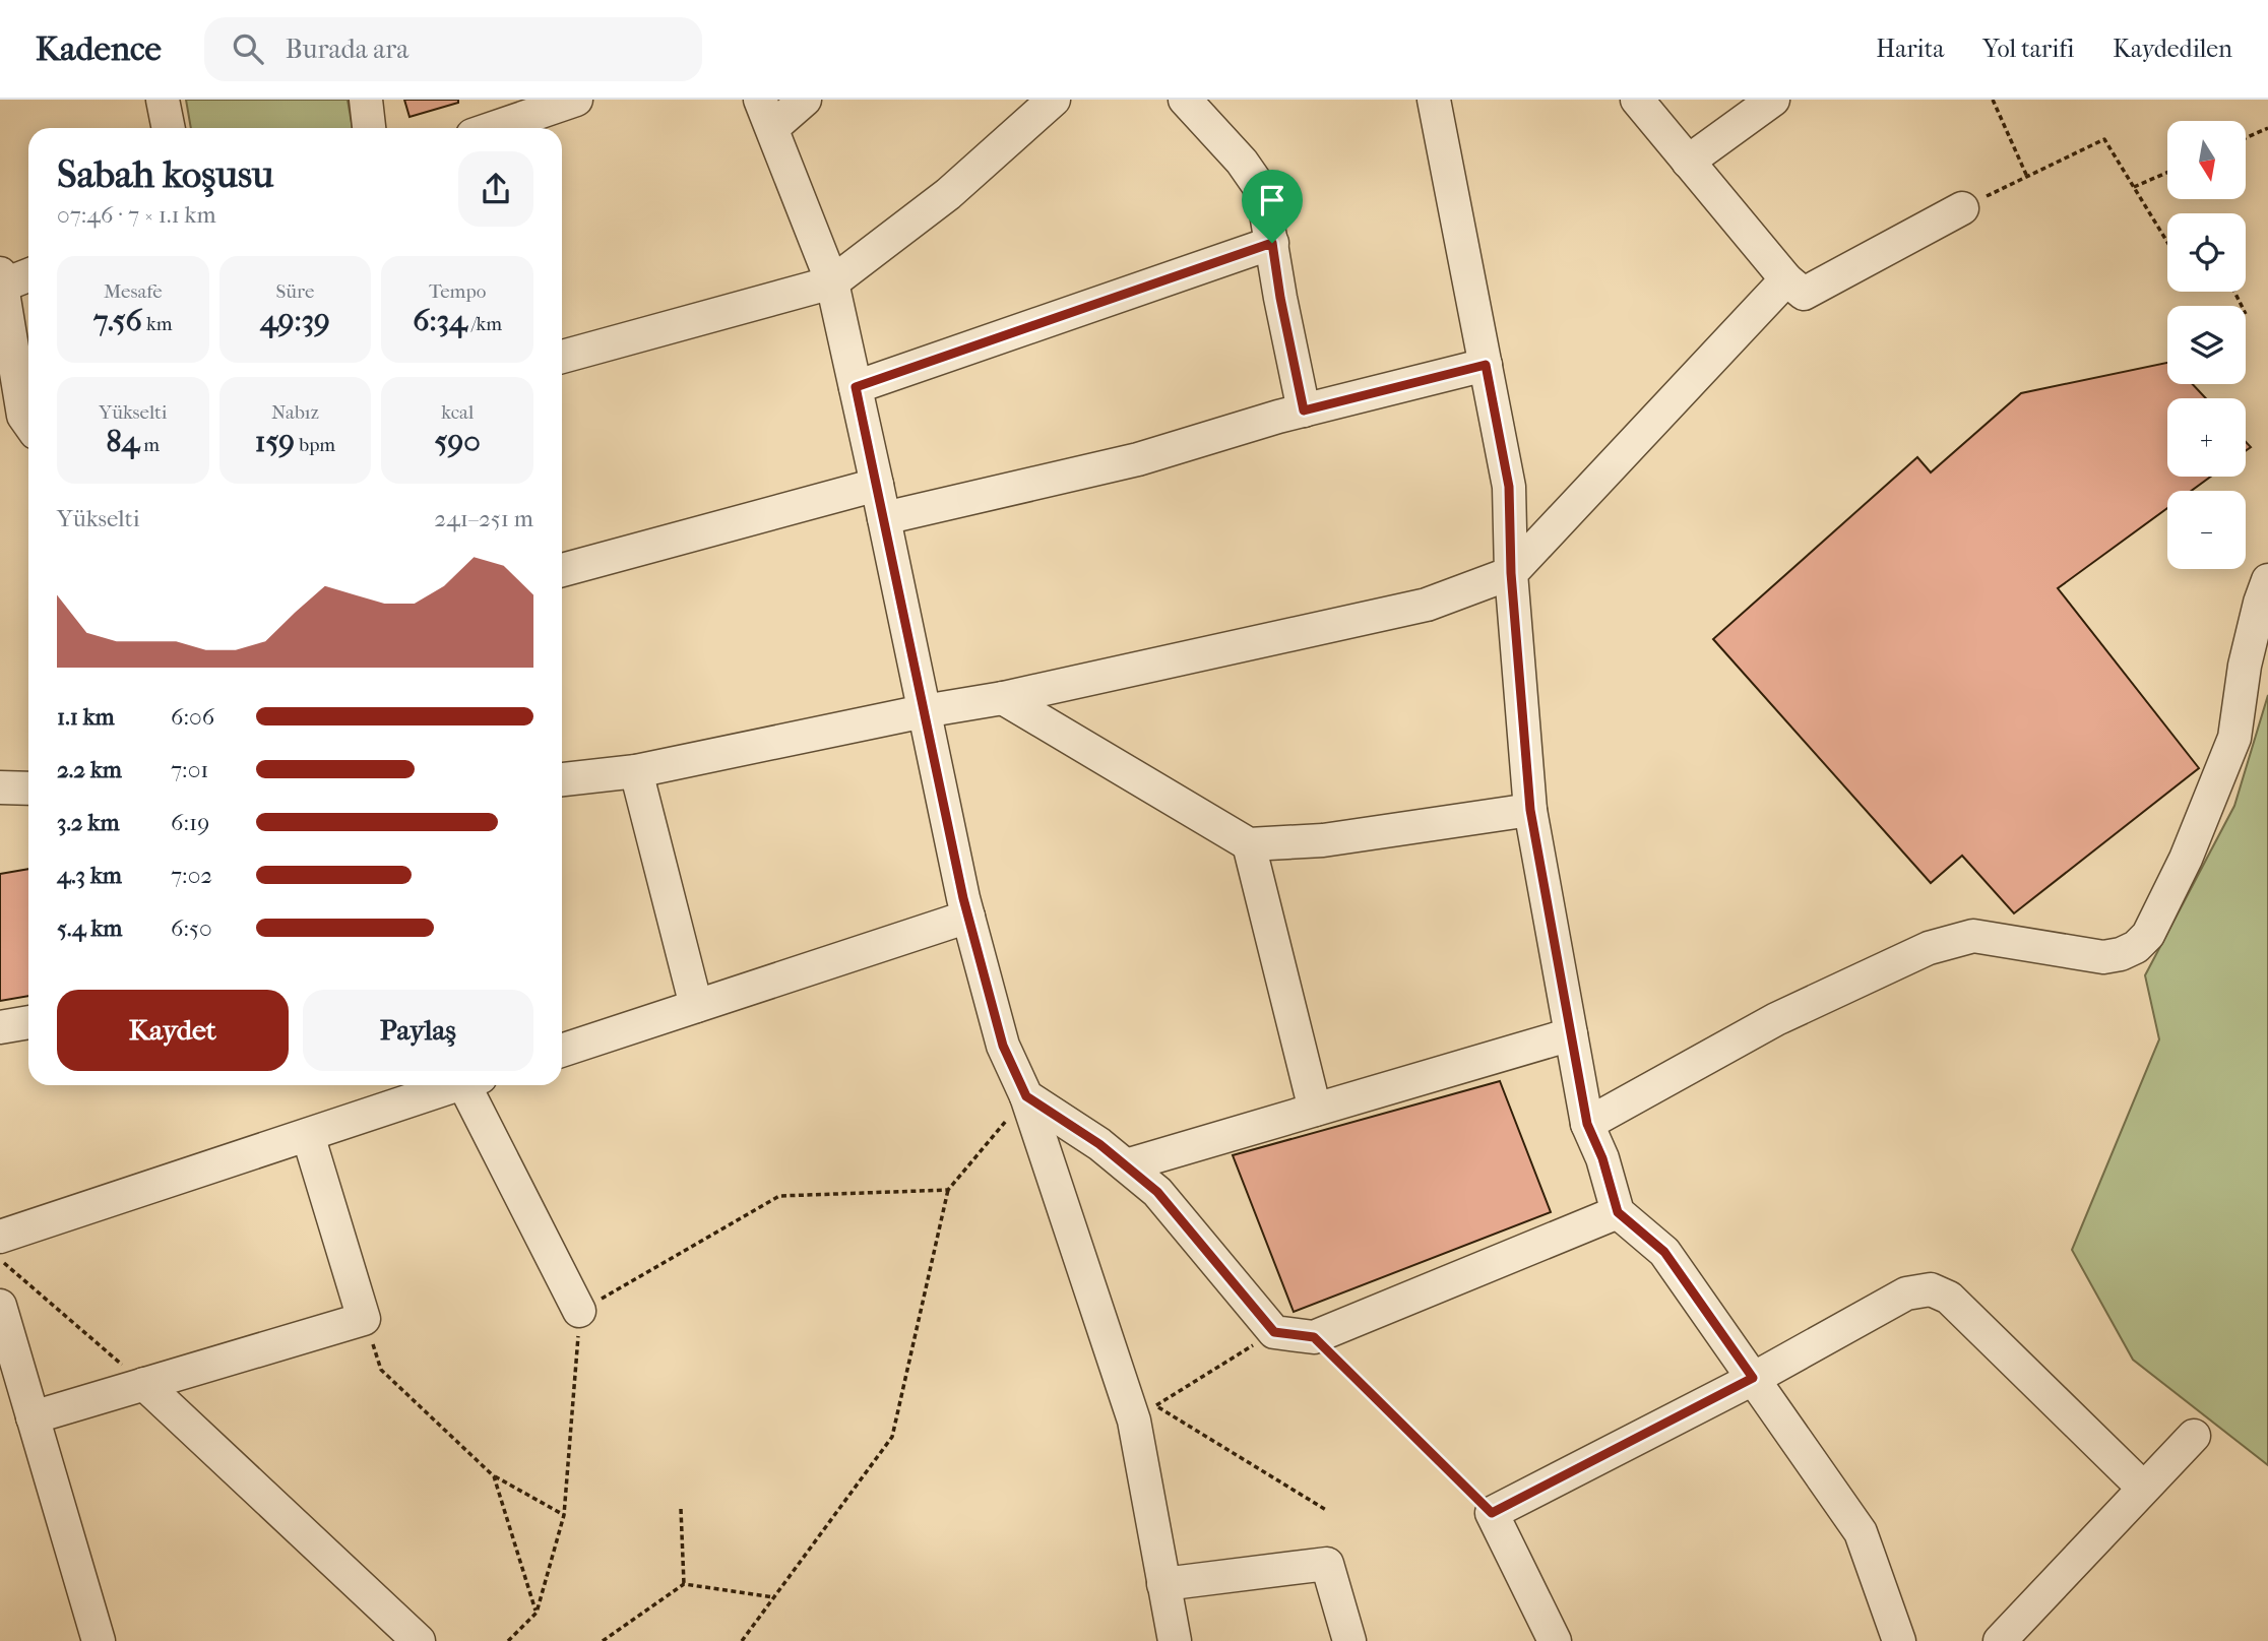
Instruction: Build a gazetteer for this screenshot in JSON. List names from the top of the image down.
{
  "north": "bottom",
  "page": {
    "header": "Kadence",
    "search": "Burada ara",
    "nav": ["Harita", "Yol tarifi", "Kaydedilen"],
    "map_buttons": ["+", "−"],
    "heading": ["Sabah koşusu", "07:46 · 7 × 1.1 km"],
    "stats": [
      ["Mesafe", "7.56 km"],
      ["Süre", "49:39"],
      ["Tempo", "6:34 /km"],
      ["Yükselti", "84 m"],
      ["Nabız", "159 bpm"],
      ["kcal", "590"]
    ],
    "chart": ["Yükselti", "241–251 m"],
    "list": [
      {
        "name": "1.1 km",
        "note": "6:06"
      },
      {
        "name": "2.2 km",
        "note": "7:01"
      },
      {
        "name": "3.2 km",
        "note": "6:19"
      },
      {
        "name": "4.3 km",
        "note": "7:02"
      },
      {
        "name": "5.4 km",
        "note": "6:50"
      }
    ],
    "buttons": ["Kaydet", "Paylaş"]
  }
}
